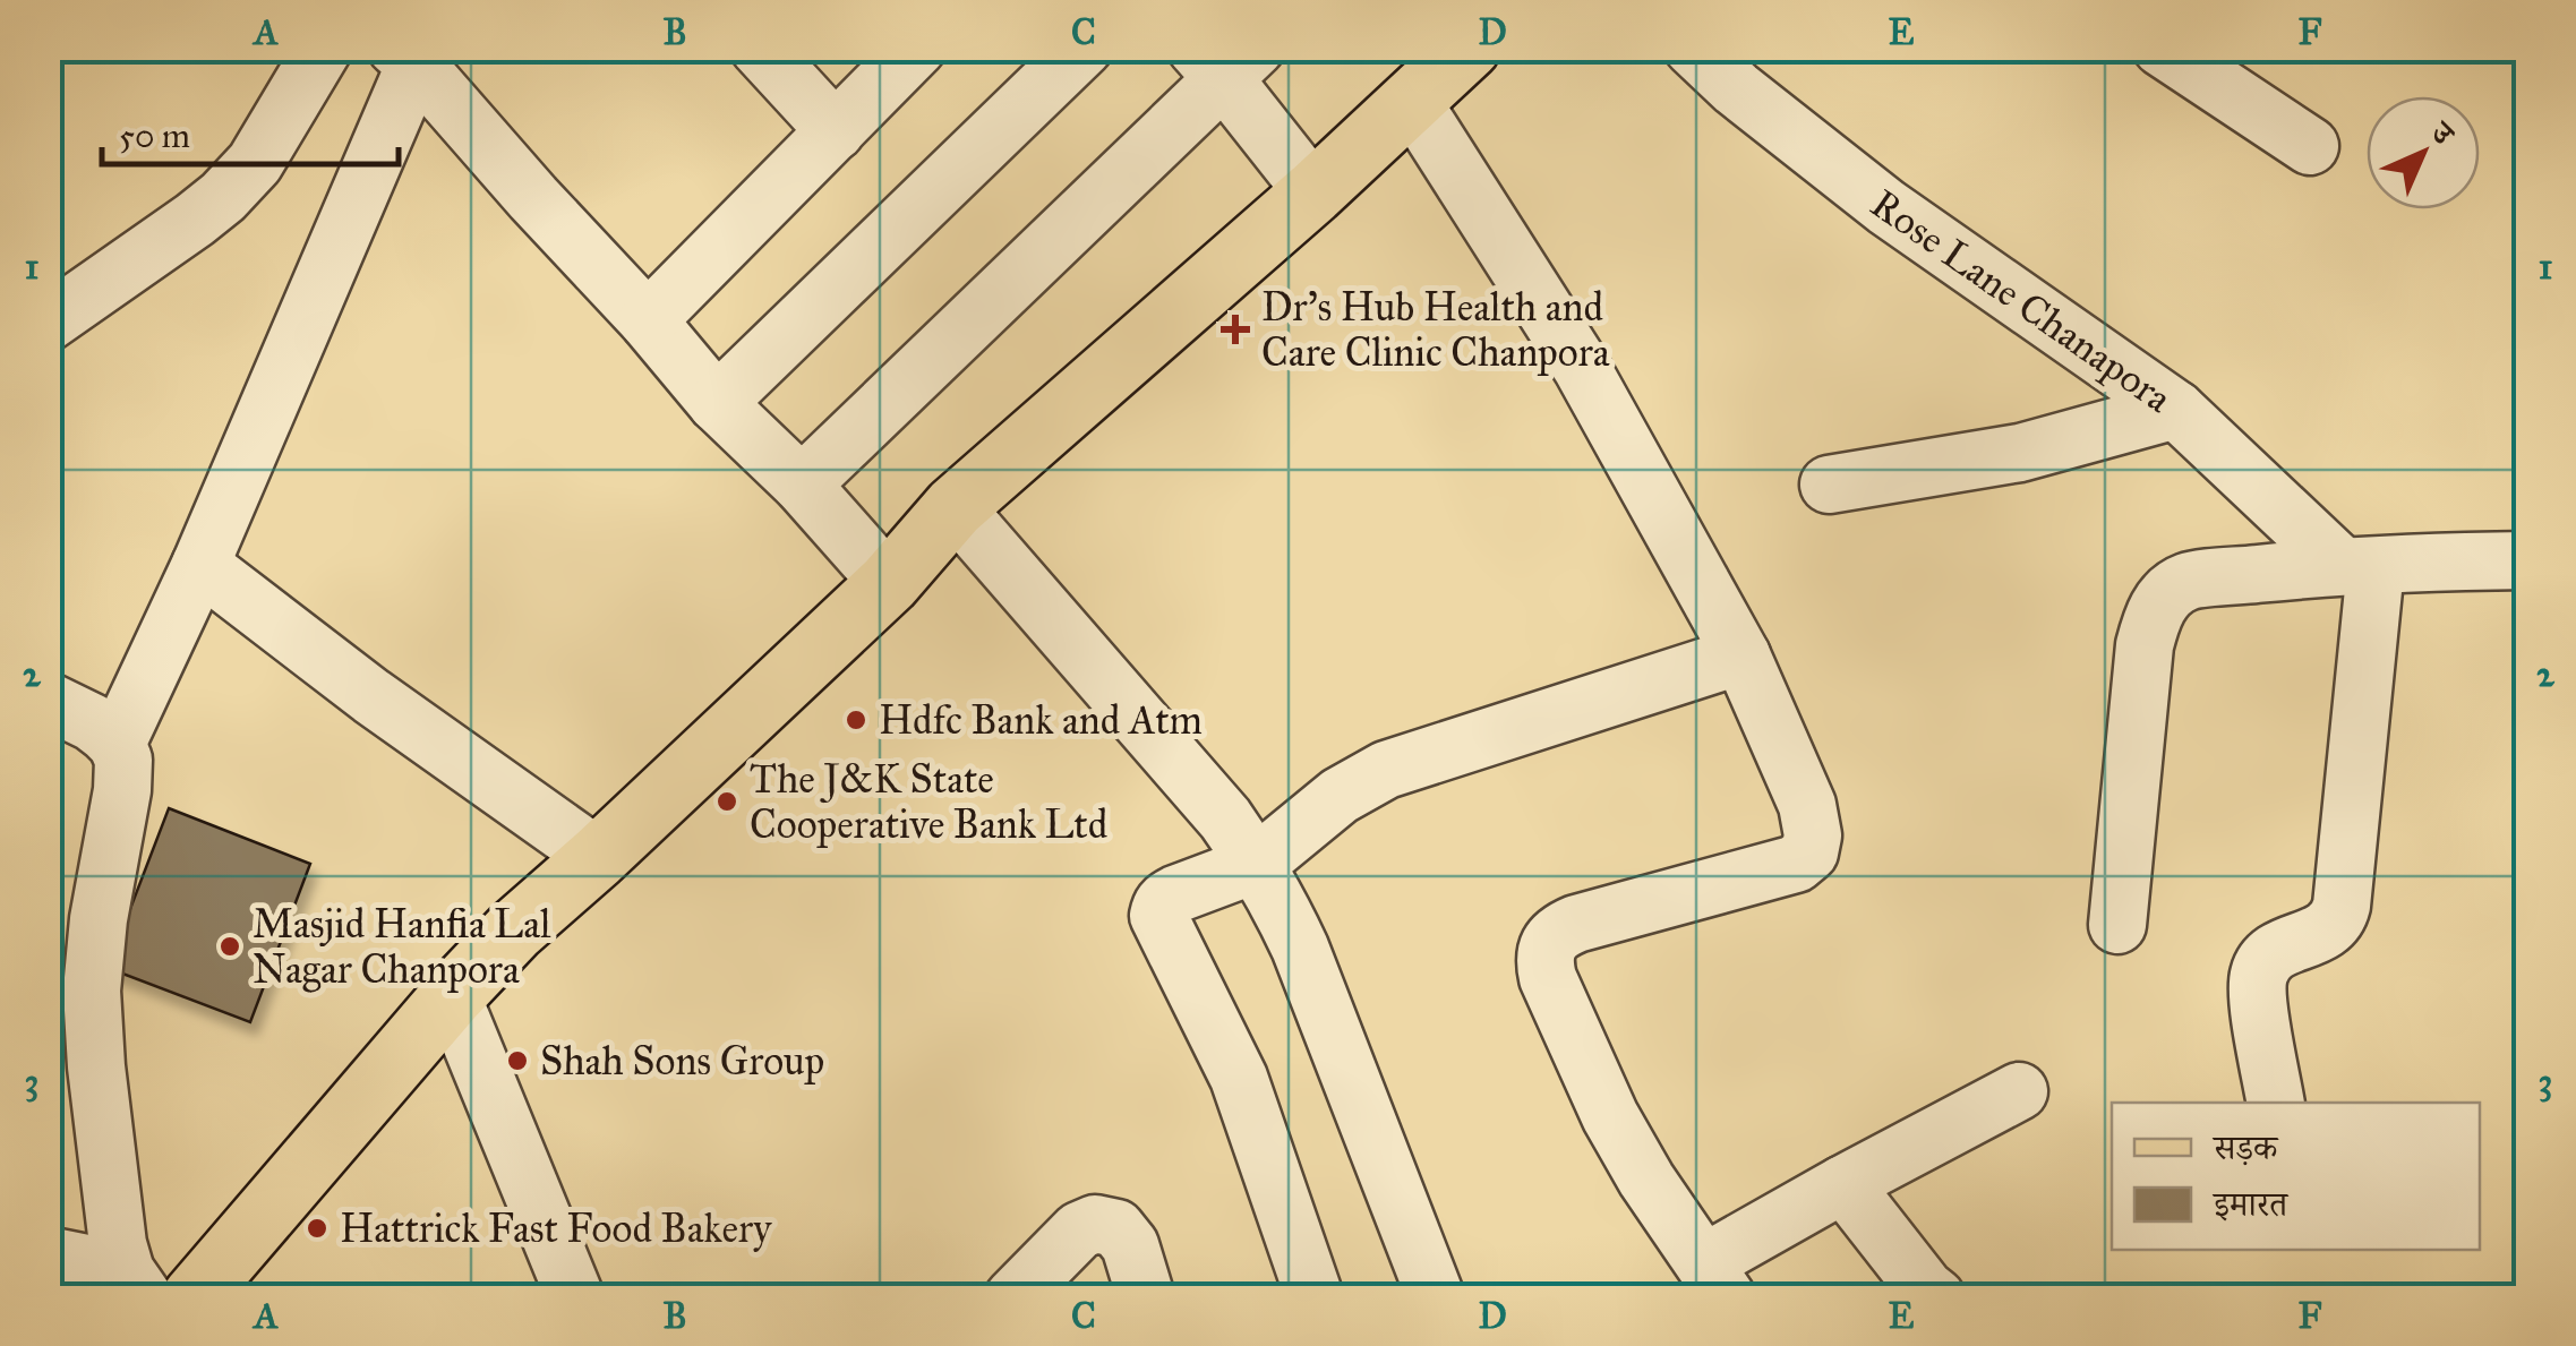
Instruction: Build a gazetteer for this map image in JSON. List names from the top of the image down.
{
  "streets": {
    "street": ["Rose Lane Chanapora"]
  },
  "places": {
    "health": ["Dr's Hub Health and Care Clinic Chanpora"],
    "other": [
      "Hdfc Bank and Atm",
      "The J&K State Cooperative Bank Ltd",
      "Masjid Hanfia Lal Nagar Chanpora",
      "Shah Sons Group",
      "Hattrick Fast Food Bakery"
    ]
  },
  "legend": ["सड़क", "इमारत"],
  "scale_bar": "50 m",
  "north": "top right",
  "grid": {
    "columns": [
      "A",
      "B",
      "C",
      "D",
      "E",
      "F"
    ],
    "rows": ["1", "2", "3"]
  }
}
